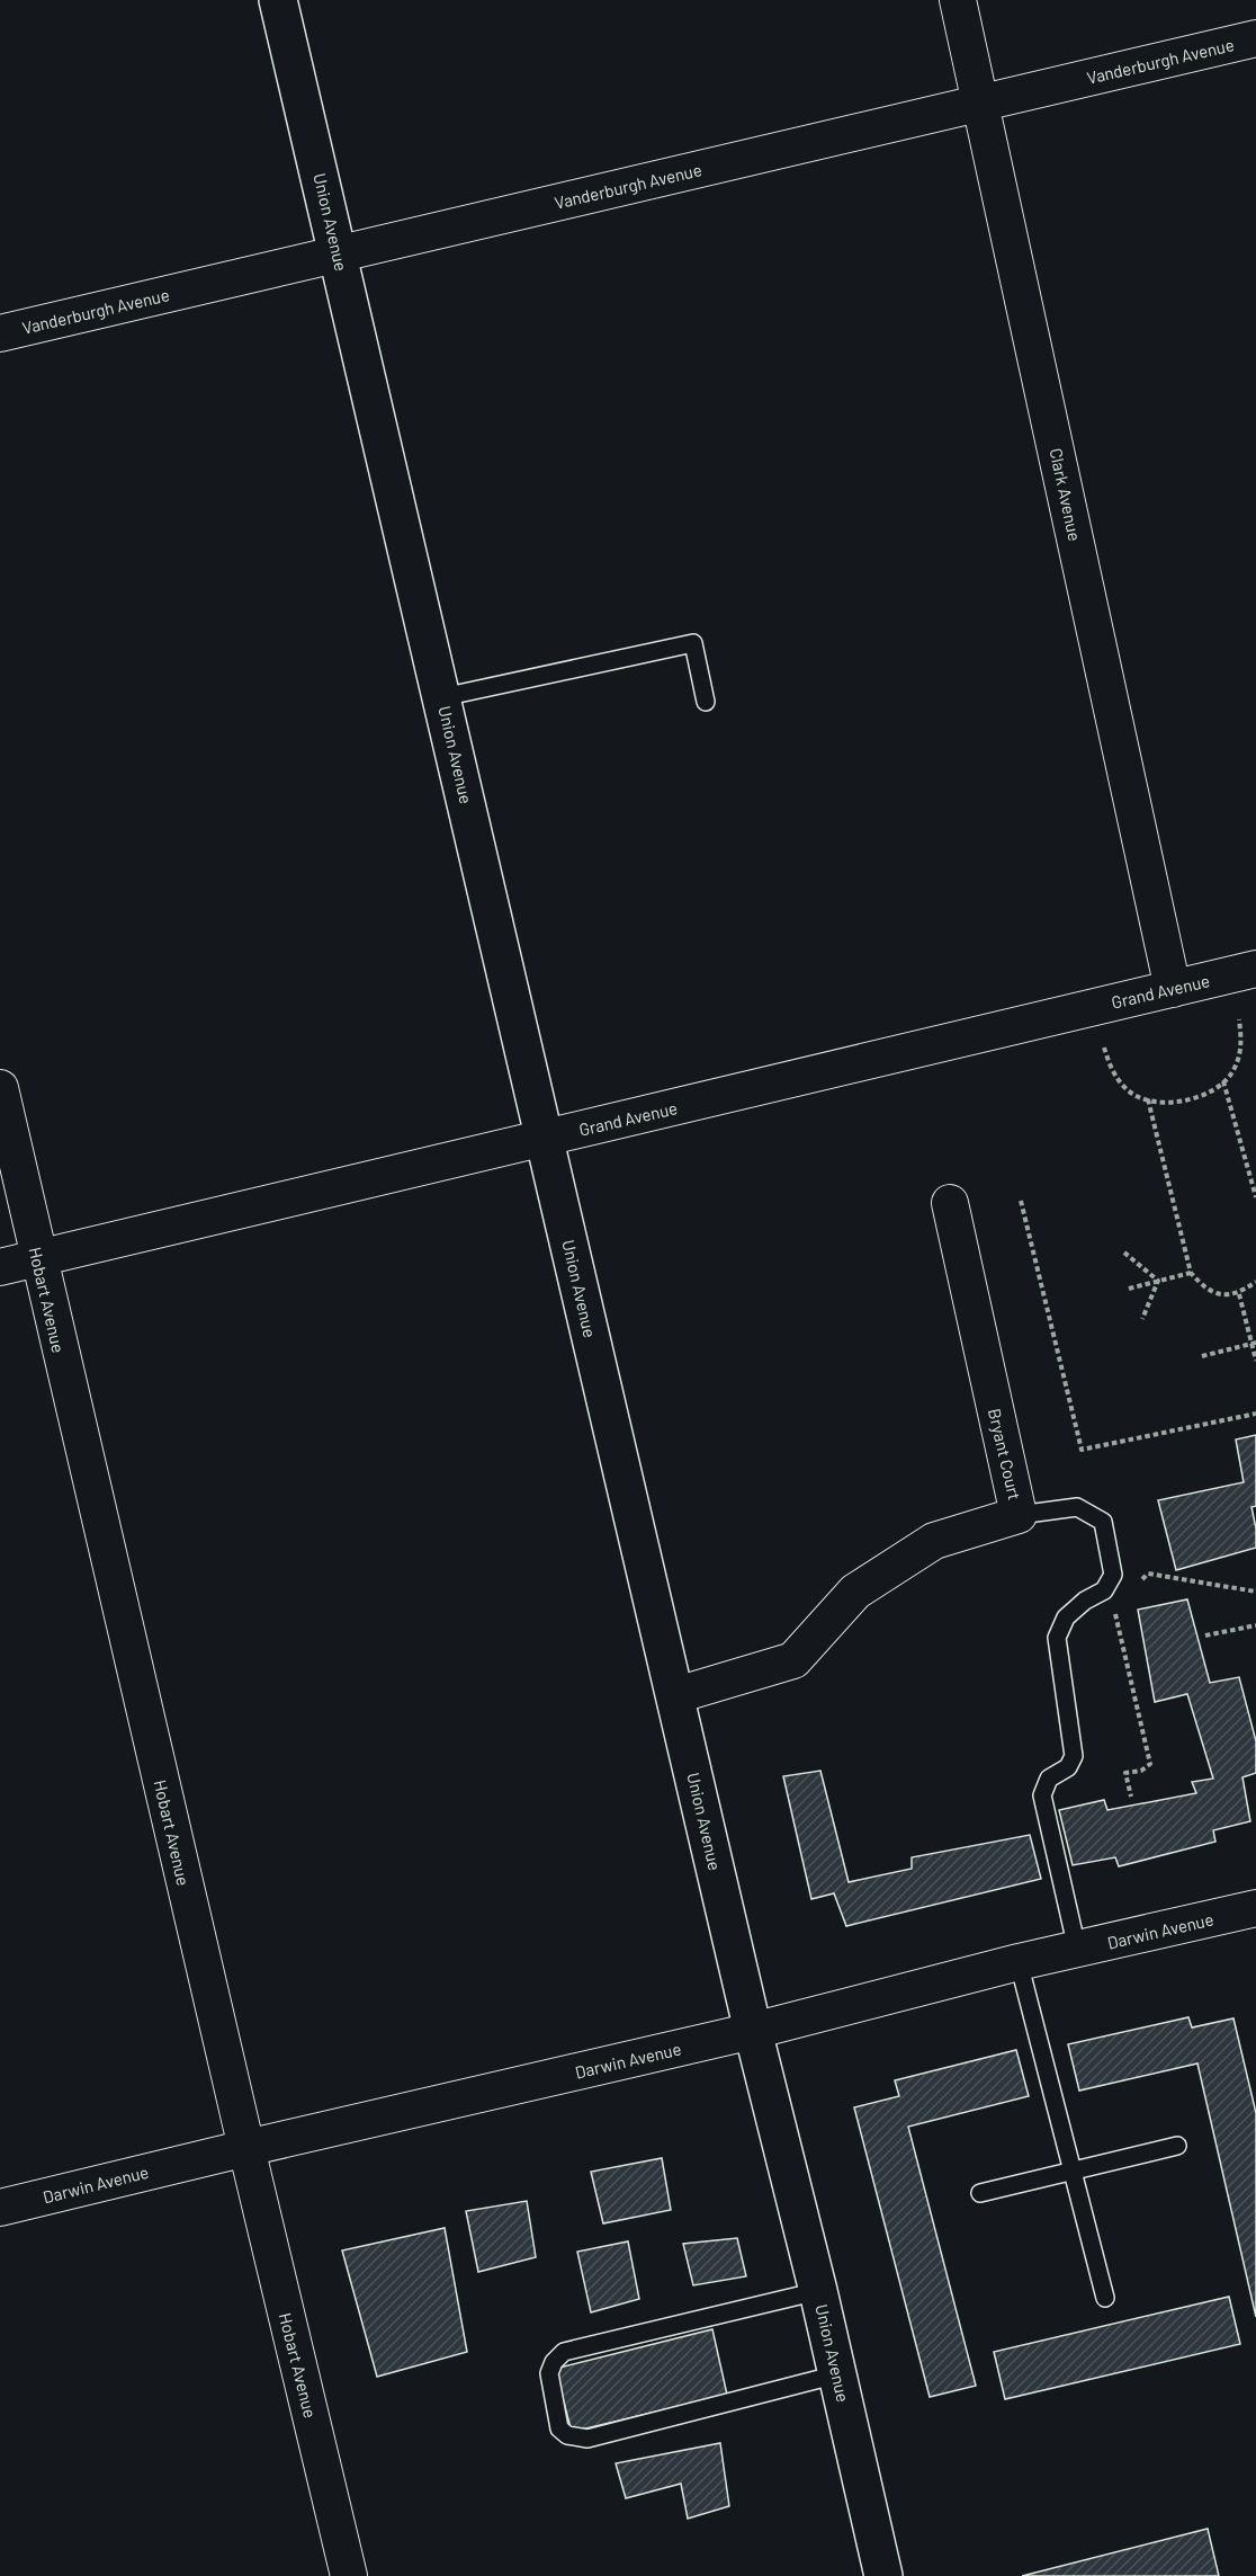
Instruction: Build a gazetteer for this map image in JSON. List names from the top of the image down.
{
  "streets": {
    "main road": ["Union Avenue"],
    "street": [
      "Vanderburgh Avenue",
      "Clark Avenue",
      "Grand Avenue",
      "Hobart Avenue",
      "Bryant Court",
      "Darwin Avenue"
    ]
  },
  "crossings": [
    ["Vanderburgh Avenue", "Union Avenue"],
    ["Vanderburgh Avenue", "Clark Avenue"],
    ["Union Avenue", "Grand Avenue"],
    ["Union Avenue", "Bryant Court"],
    ["Union Avenue", "Darwin Avenue"],
    ["Clark Avenue", "Grand Avenue"],
    ["Grand Avenue", "Hobart Avenue"],
    ["Hobart Avenue", "Darwin Avenue"]
  ]
}
